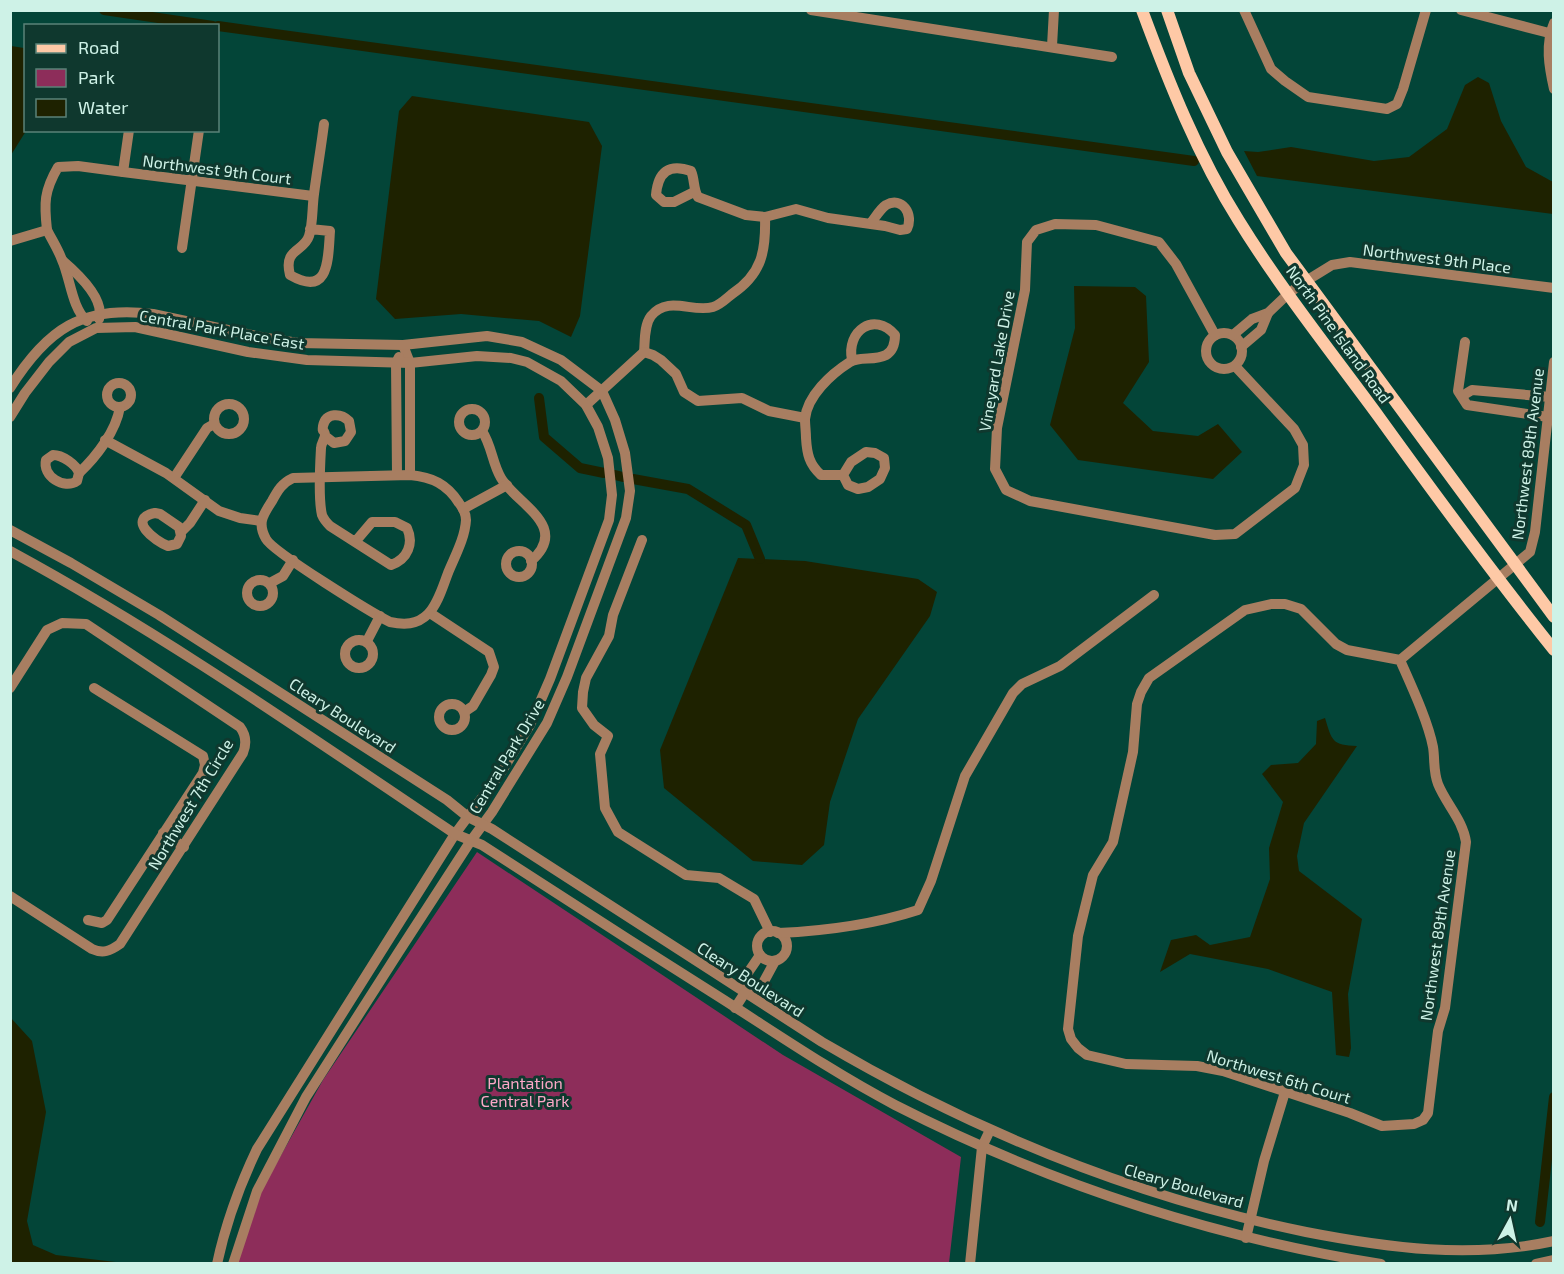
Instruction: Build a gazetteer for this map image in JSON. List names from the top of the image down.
{
  "streets": {
    "main road": ["North Pine Island Road"],
    "street": [
      "Northwest 9th Court",
      "Northwest 9th Place",
      "Central Park Place East",
      "Vineyard Lake Drive",
      "Northwest 89th Avenue",
      "Cleary Boulevard",
      "Central Park Drive",
      "Northwest 7th Circle",
      "Northwest 6th Court"
    ]
  },
  "crossings": [
    ["Northwest 9th Place", "North Pine Island Road"],
    ["Central Park Place East", "Central Park Drive"],
    ["North Pine Island Road", "Northwest 89th Avenue"],
    ["Northwest 89th Avenue", "Northwest 6th Court"],
    ["Cleary Boulevard", "Central Park Drive"]
  ],
  "parks": ["Plantation Central Park"],
  "legend": ["Road", "Park", "Water"],
  "north": "top"
}
